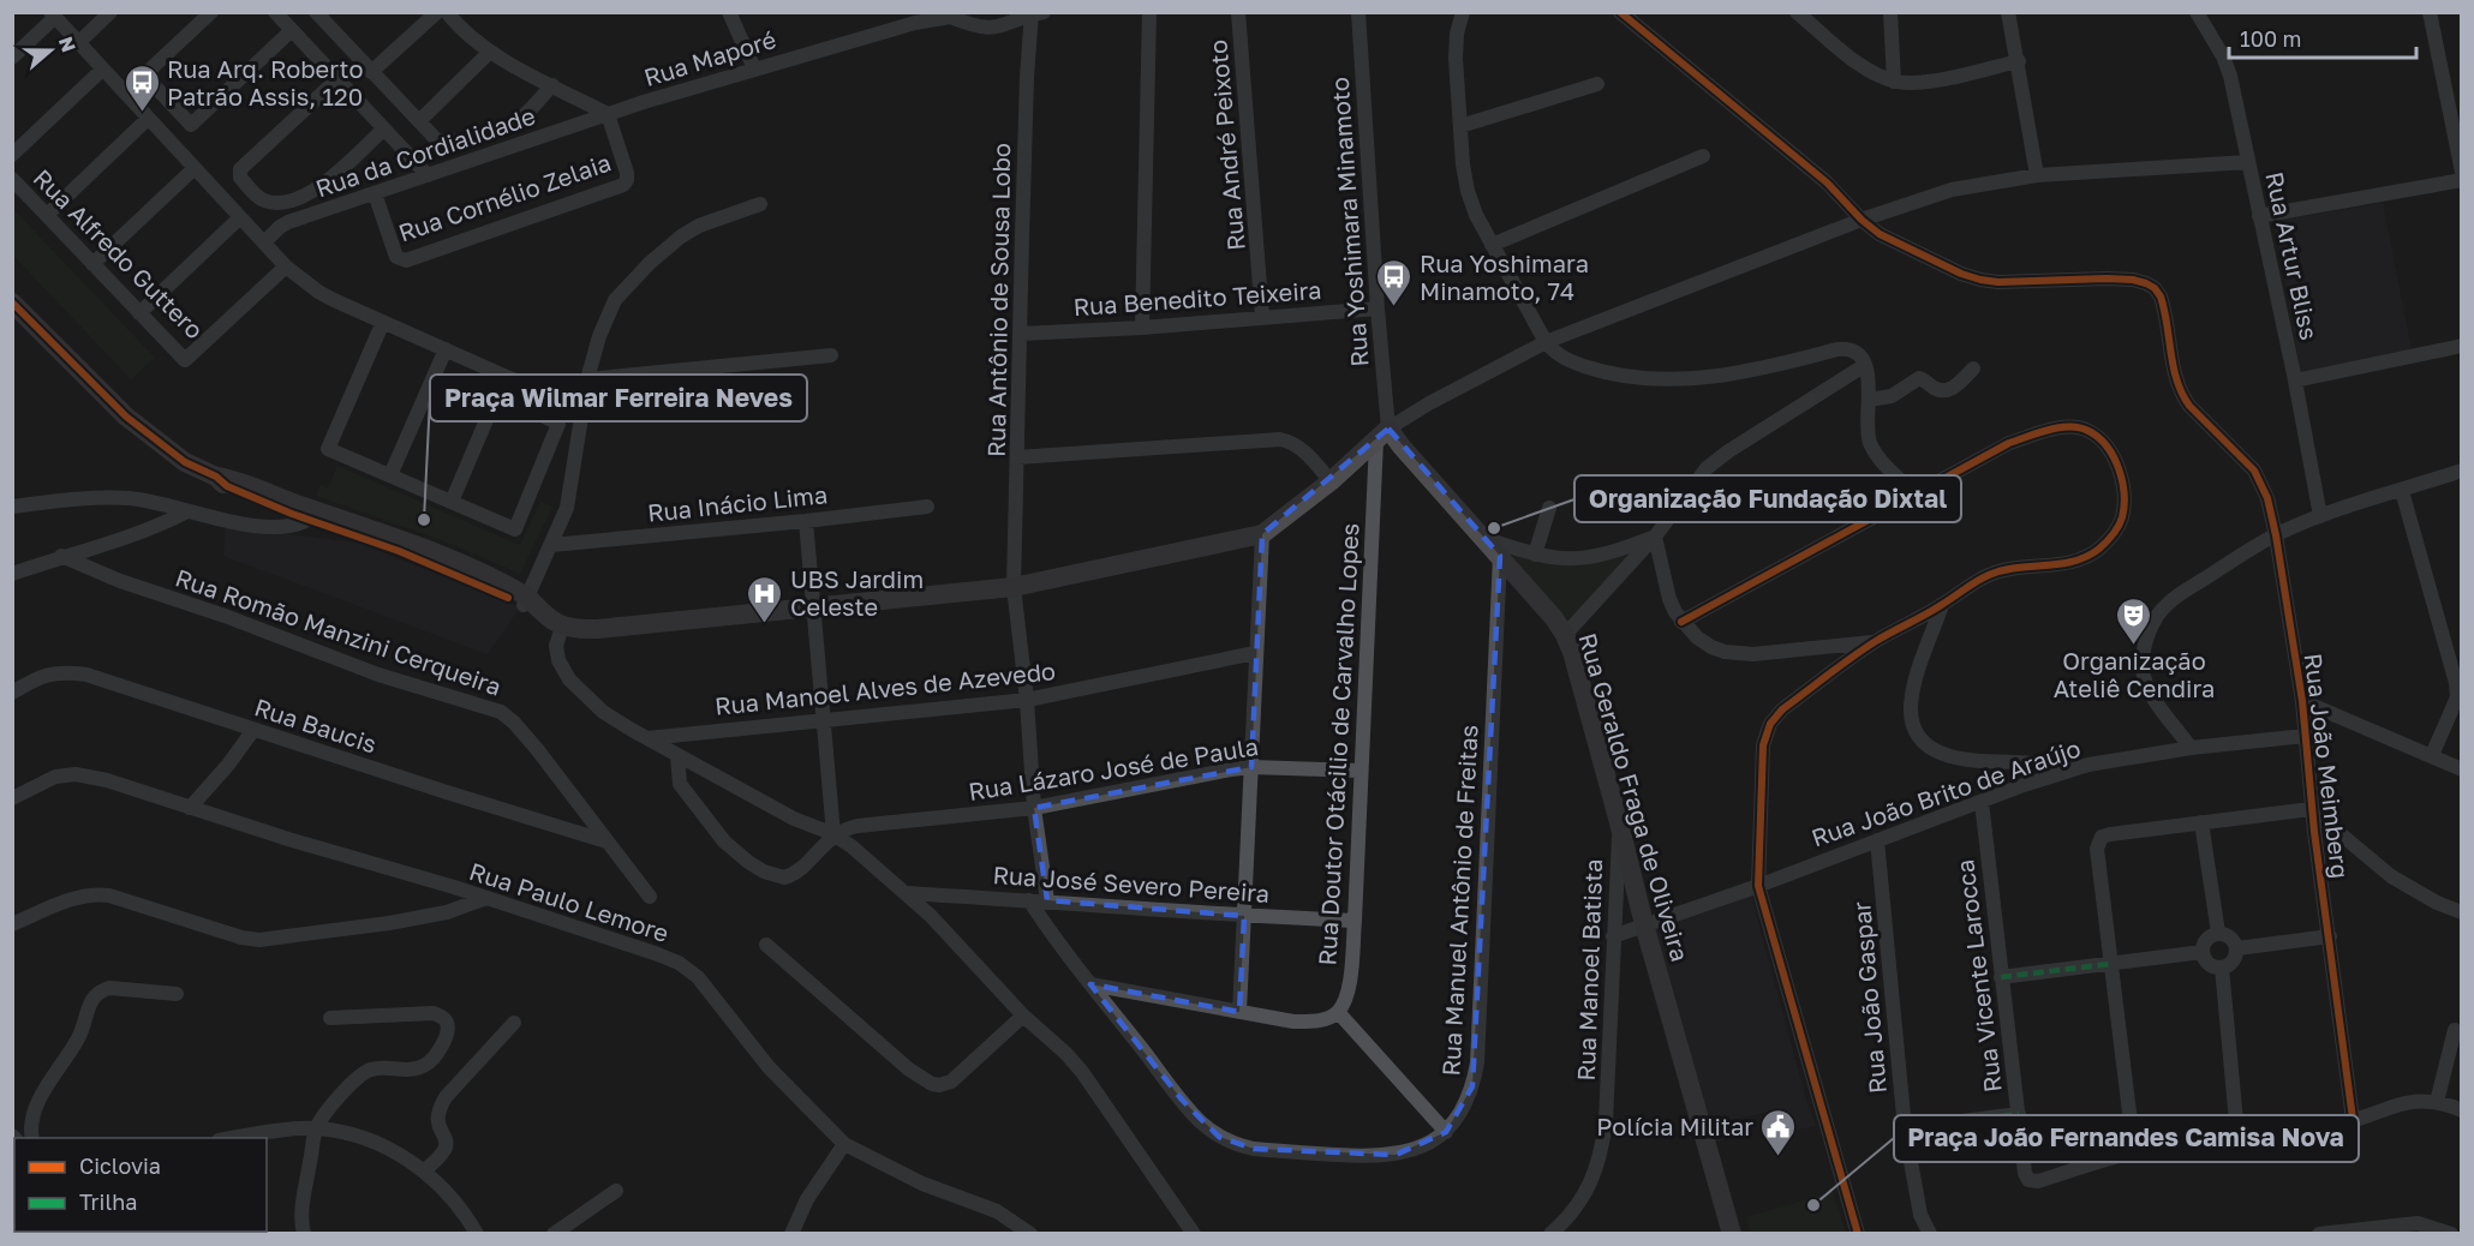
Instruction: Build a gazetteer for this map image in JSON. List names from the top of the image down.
{
  "streets": {
    "main road": ["Rua Geraldo Fraga de Oliveira"],
    "street": [
      "Rua Maporé",
      "Rua André Peixoto",
      "Rua da Cordialidade",
      "Rua Cornélio Zelaia",
      "Rua Yoshimara Minamoto",
      "Rua Alfredo Guttero",
      "Rua Artur Bliss",
      "Rua Benedito Teixeira",
      "Rua Antônio de Sousa Lobo",
      "Rua Inácio Lima",
      "Rua Romão Manzini Cerqueira",
      "Rua Manoel Alves de Azevedo",
      "Rua Baucis",
      "Rua Doutor Otácilio de Carvalho Lopes",
      "Rua João Meimberg",
      "Rua Lázaro José de Paula",
      "Rua João Brito de Araújo",
      "Rua José Severo Pereira",
      "Rua Manuel Antônio de Freitas",
      "Rua Paulo Lemore",
      "Rua Manoel Batista",
      "Rua Vicente Larocca",
      "Rua João Gaspar"
    ]
  },
  "crossings": [
    ["Rua Maporé", "Rua da Cordialidade"],
    ["Rua Maporé", "Rua Cornélio Zelaia"],
    ["Rua André Peixoto", "Rua Benedito Teixeira"],
    ["Rua da Cordialidade", "Rua Cornélio Zelaia"],
    ["Rua Yoshimara Minamoto", "Rua Benedito Teixeira"],
    ["Rua Yoshimara Minamoto", "Rua Doutor Otácilio de Carvalho Lopes"],
    ["Rua Yoshimara Minamoto", "Rua Geraldo Fraga de Oliveira"],
    ["Rua Benedito Teixeira", "Rua Antônio de Sousa Lobo"],
    ["Rua Antônio de Sousa Lobo", "Rua Manoel Alves de Azevedo"],
    ["Rua Antônio de Sousa Lobo", "Rua Lázaro José de Paula"],
    ["Rua Antônio de Sousa Lobo", "Rua José Severo Pereira"],
    ["Rua Romão Manzini Cerqueira", "Rua Baucis"],
    ["Rua Doutor Otácilio de Carvalho Lopes", "Rua Lázaro José de Paula"],
    ["Rua Doutor Otácilio de Carvalho Lopes", "Rua Geraldo Fraga de Oliveira"],
    ["Rua Doutor Otácilio de Carvalho Lopes", "Rua José Severo Pereira"],
    ["Rua João Meimberg", "Rua João Brito de Araújo"],
    ["Rua João Brito de Araújo", "Rua Geraldo Fraga de Oliveira"],
    ["Rua João Brito de Araújo", "Rua Manoel Batista"],
    ["Rua João Brito de Araújo", "Rua Vicente Larocca"],
    ["Rua João Brito de Araújo", "Rua João Gaspar"],
    ["Rua Geraldo Fraga de Oliveira", "Rua Manuel Antônio de Freitas"],
    ["Rua Geraldo Fraga de Oliveira", "Rua Manoel Batista"],
    ["Rua José Severo Pereira", "Rua Manuel Antônio de Freitas"]
  ],
  "places": {
    "bus stop": ["Rua Arq. Roberto Patrão Assis, 120", "Rua Yoshimara Minamoto, 74"],
    "other": ["Praça Wilmar Ferreira Neves", "Organização Fundação Dixtal", "Praça João Fernandes Camisa Nova"],
    "hospital": ["UBS Jardim Celeste"],
    "theatre": ["Organização Ateliê Cendira"],
    "public building": ["Polícia Militar"]
  },
  "legend": ["Ciclovia", "Trilha"],
  "scale_bar": "100 m",
  "north": "right"
}
